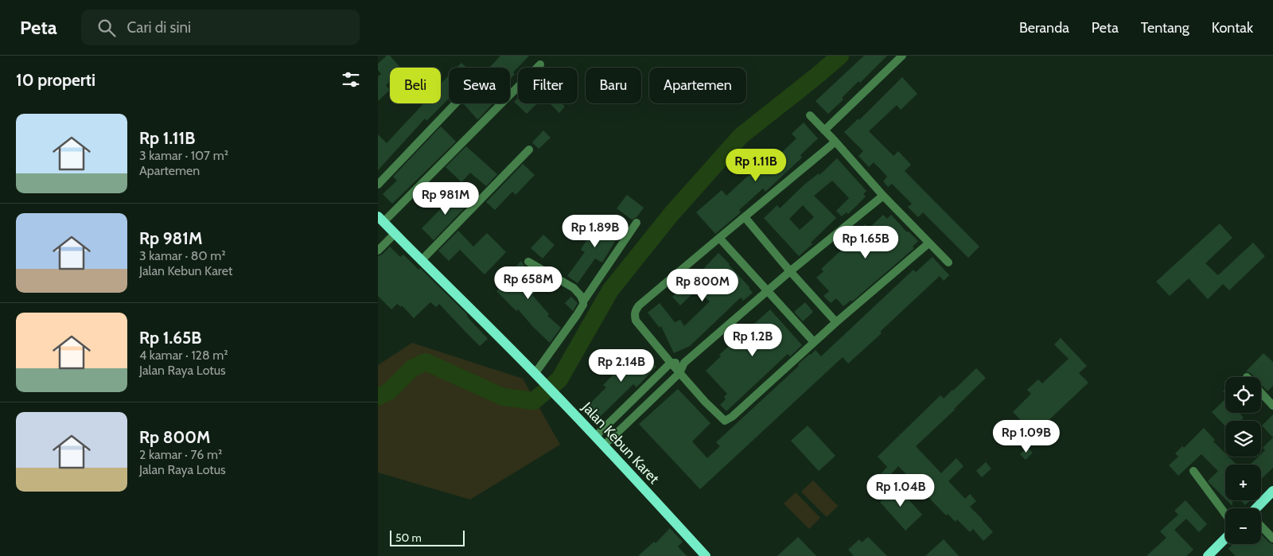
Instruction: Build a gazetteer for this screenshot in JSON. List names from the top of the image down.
{
  "streets": {
    "main road": ["Jalan Kebun Karet"]
  },
  "scale_bar": "50 m",
  "page": {
    "header": "Peta",
    "search": "Cari di sini",
    "nav": [
      "Beranda",
      "Peta",
      "Tentang",
      "Kontak"
    ],
    "heading": "10 properti",
    "chip": [
      "Beli",
      "Sewa",
      "Filter",
      "Baru",
      "Apartemen"
    ],
    "list": [
      {
        "name": "Rp 1.11B",
        "note": "3 kamar · 107 m² · Apartemen"
      },
      {
        "name": "Rp 981M",
        "note": "3 kamar · 80 m² · Jalan Kebun Karet"
      },
      {
        "name": "Rp 1.65B",
        "note": "4 kamar · 128 m² · Jalan Raya Lotus"
      },
      {
        "name": "Rp 800M",
        "note": "2 kamar · 76 m² · Jalan Raya Lotus"
      }
    ],
    "price": [
      "Rp 1.11B",
      "Rp 981M",
      "Rp 1.89B",
      "Rp 1.65B",
      "Rp 658M",
      "Rp 800M",
      "Rp 1.2B",
      "Rp 2.14B",
      "Rp 1.09B",
      "Rp 1.04B"
    ],
    "map_buttons": ["+", "−"],
    "scale": "50 m"
  }
}
